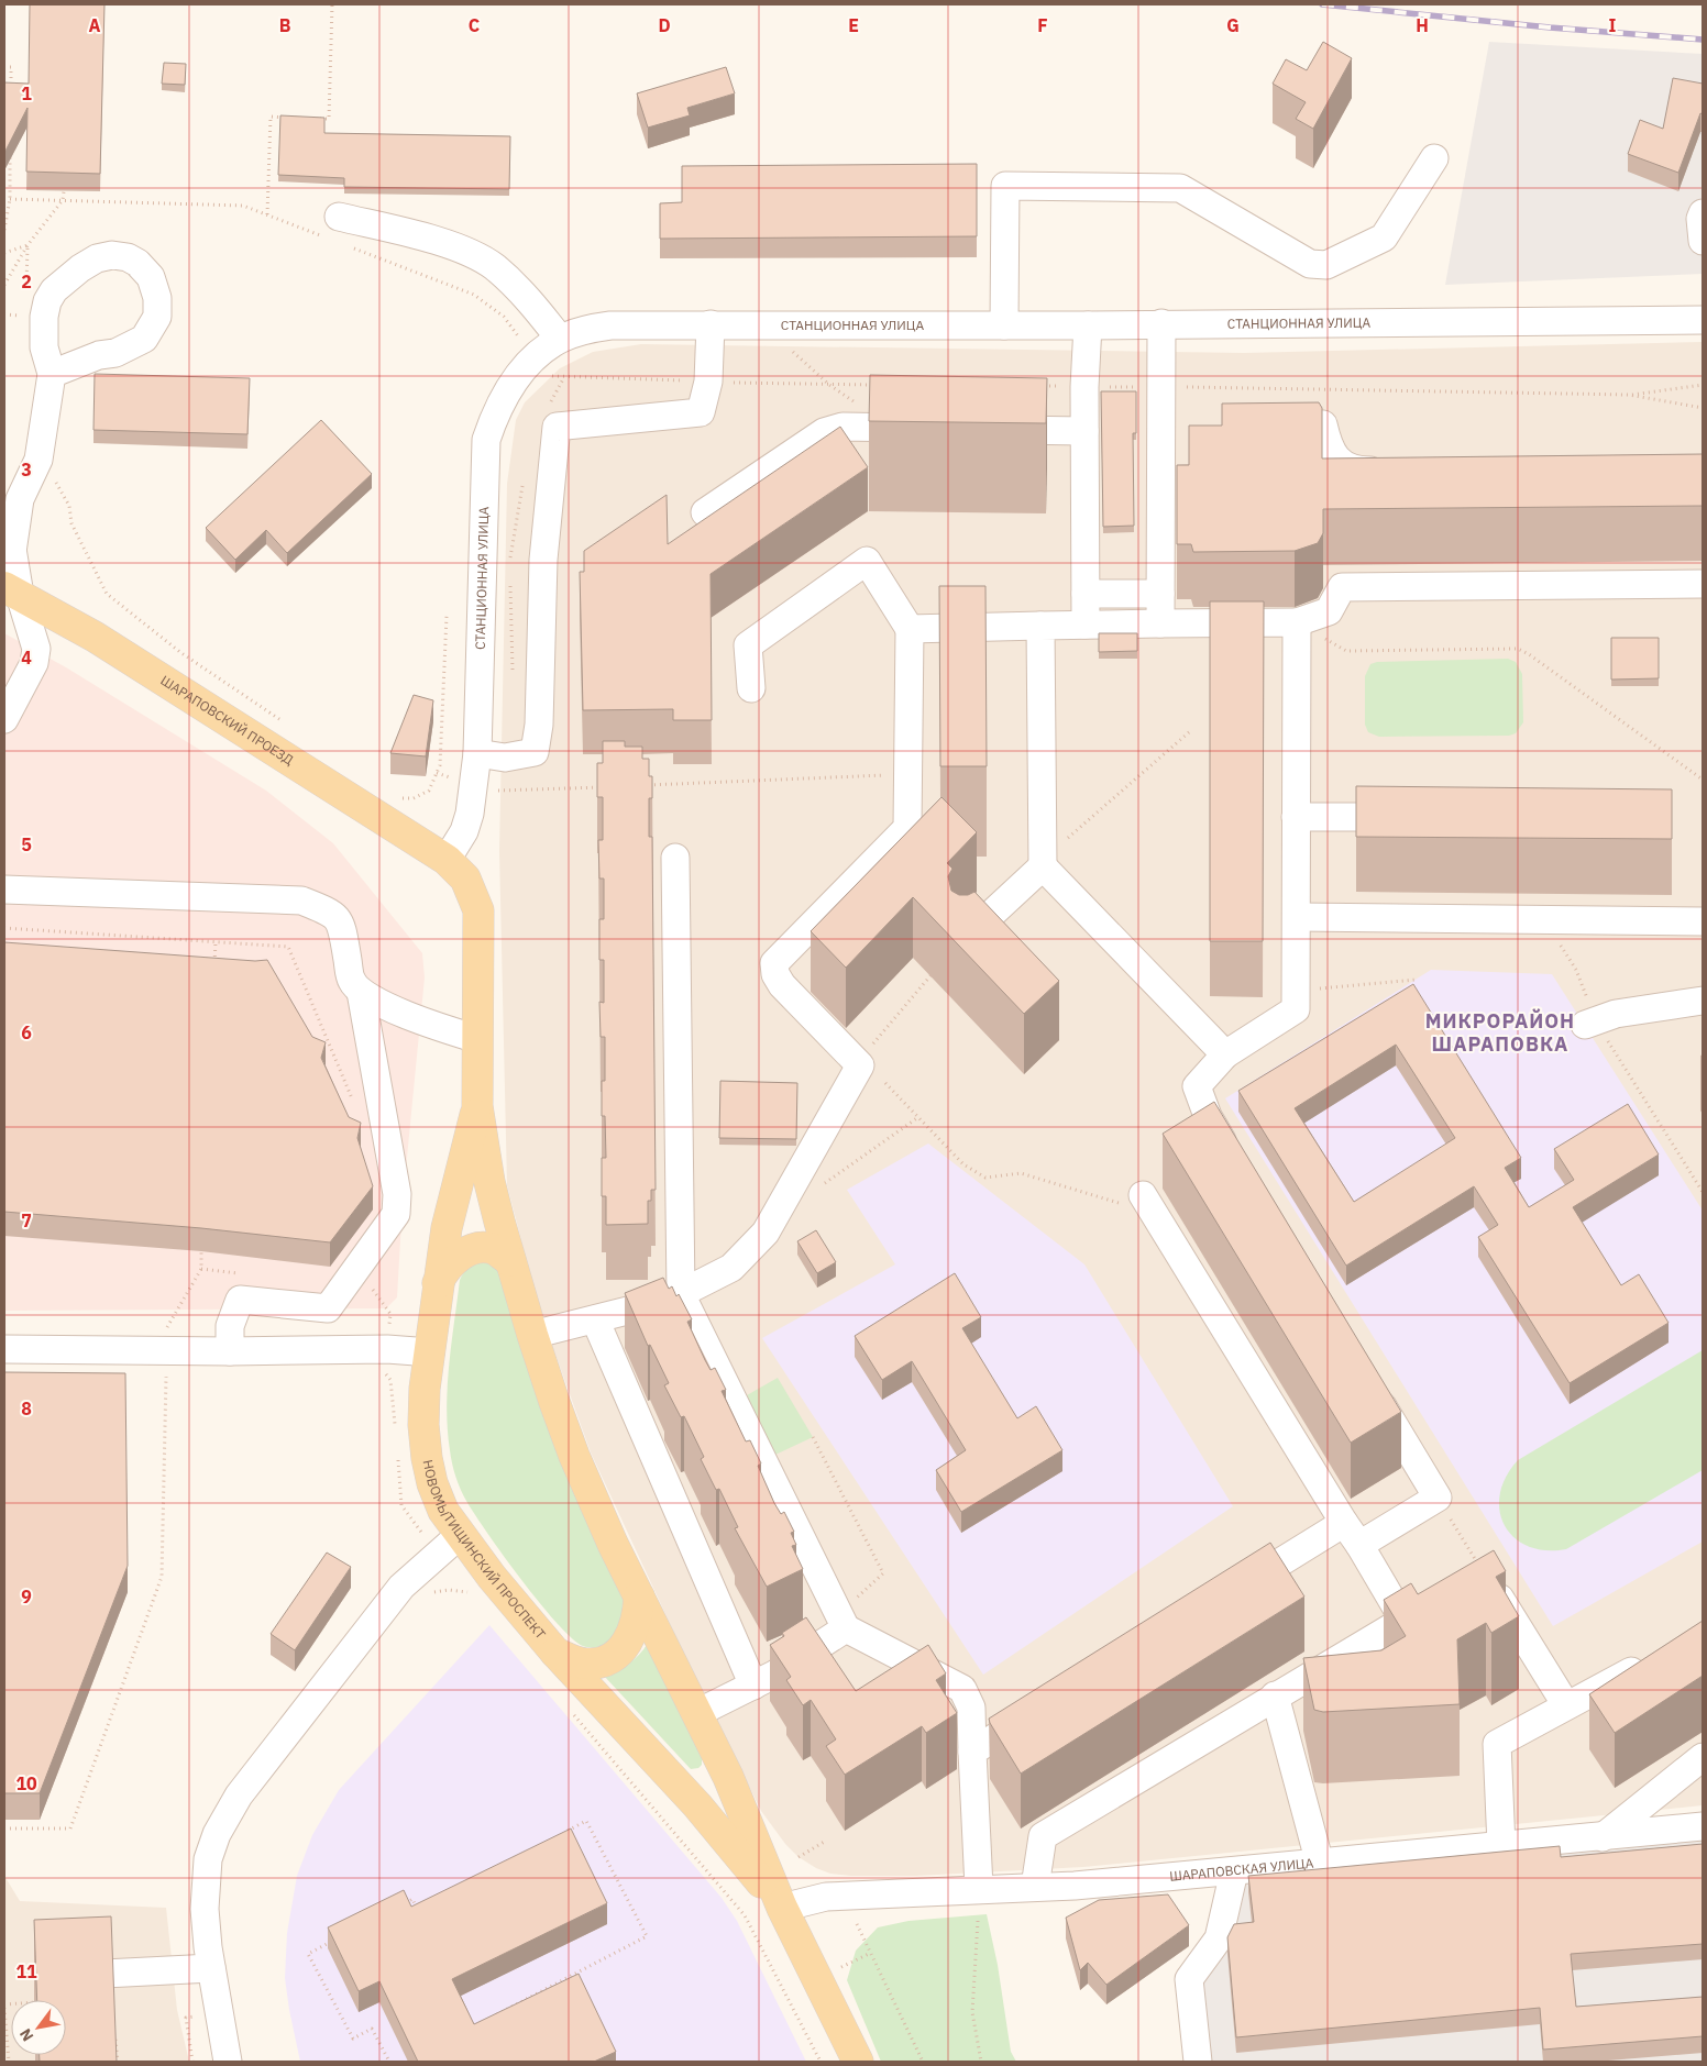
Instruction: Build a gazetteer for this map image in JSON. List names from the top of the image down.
{
  "streets": {
    "main road": ["ШАРАПОВСКИЙ ПРОЕЗД", "НОВОМЫТИЩИНСКИЙ ПРОСПЕКТ"],
    "street": ["СТАНЦИОННАЯ УЛИЦА", "ШАРАПОВСКАЯ УЛИЦА"]
  },
  "crossings": [
    ["СТАНЦИОННАЯ УЛИЦА", "ШАРАПОВСКИЙ ПРОЕЗД"],
    ["СТАНЦИОННАЯ УЛИЦА", "НОВОМЫТИЩИНСКИЙ ПРОСПЕКТ"],
    ["ШАРАПОВСКИЙ ПРОЕЗД", "НОВОМЫТИЩИНСКИЙ ПРОСПЕКТ"],
    ["НОВОМЫТИЩИНСКИЙ ПРОСПЕКТ", "ШАРАПОВСКАЯ УЛИЦА"]
  ],
  "districts": ["МИКРОРАЙОН ШАРАПОВКА"],
  "north": "bottom left",
  "grid": {
    "columns": [
      "A",
      "B",
      "C",
      "D",
      "E",
      "F",
      "G",
      "H",
      "I"
    ],
    "rows": [
      "1",
      "2",
      "3",
      "4",
      "5",
      "6",
      "7",
      "8",
      "9",
      "10",
      "11"
    ]
  }
}
